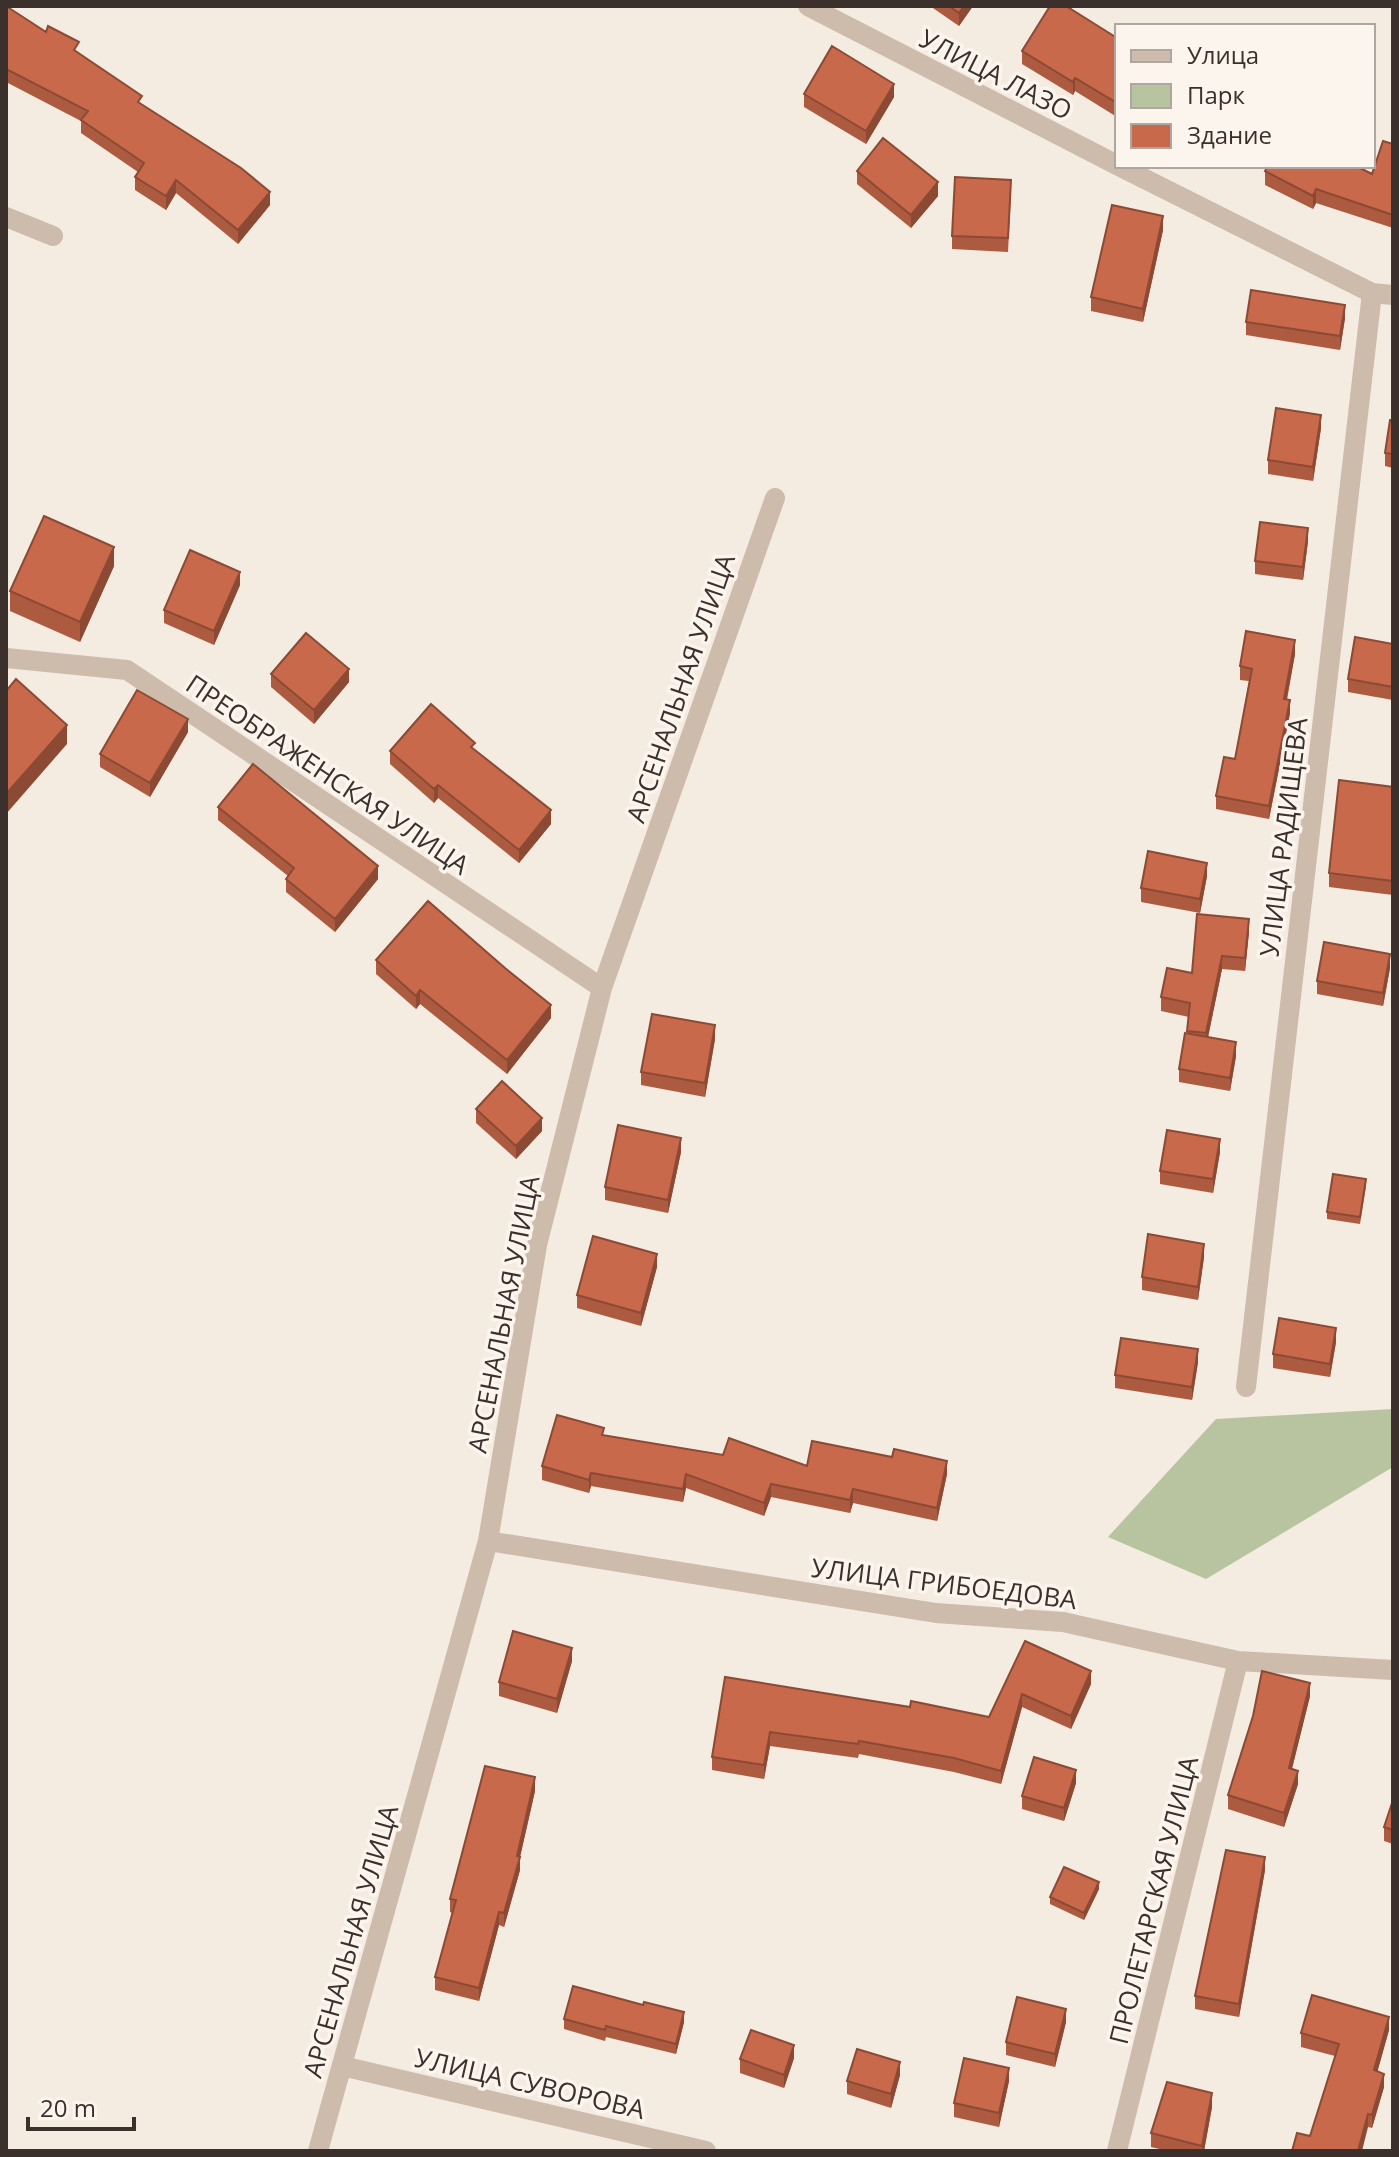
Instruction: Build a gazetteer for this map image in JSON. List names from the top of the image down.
{
  "streets": {
    "street": [
      "УЛИЦА ЛАЗО",
      "АРСЕНАЛЬНАЯ УЛИЦА",
      "ПРЕОБРАЖЕНСКАЯ УЛИЦА",
      "УЛИЦА РАДИЩЕВА",
      "УЛИЦА ГРИБОЕДОВА",
      "ПРОЛЕТАРСКАЯ УЛИЦА",
      "УЛИЦА СУВОРОВА"
    ]
  },
  "crossings": [
    ["УЛИЦА ЛАЗО", "УЛИЦА РАДИЩЕВА"],
    ["АРСЕНАЛЬНАЯ УЛИЦА", "ПРЕОБРАЖЕНСКАЯ УЛИЦА"],
    ["АРСЕНАЛЬНАЯ УЛИЦА", "УЛИЦА ГРИБОЕДОВА"],
    ["АРСЕНАЛЬНАЯ УЛИЦА", "УЛИЦА СУВОРОВА"],
    ["УЛИЦА ГРИБОЕДОВА", "ПРОЛЕТАРСКАЯ УЛИЦА"]
  ],
  "legend": ["Улица", "Парк", "Здание"],
  "scale_bar": "20 m"
}
